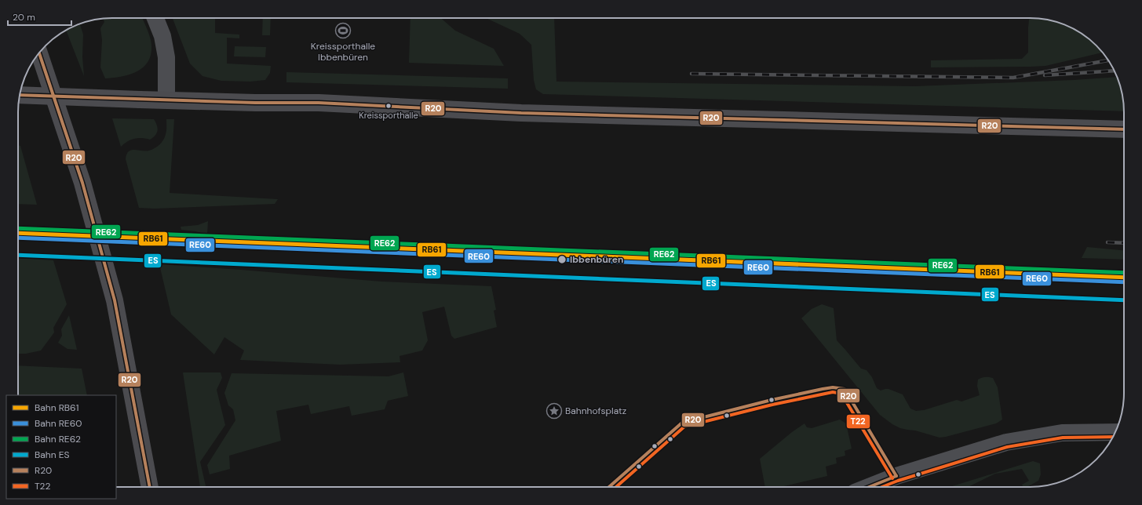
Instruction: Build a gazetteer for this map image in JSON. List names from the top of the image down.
{
  "places": {
    "sports": ["Kreissporthalle Ibbenbüren"],
    "other": ["Kreissporthalle", "Ibbenbüren"],
    "place": ["Bahnhofsplatz"]
  },
  "lines": [
    "transit line R20",
    "rail line RE62",
    "rail line RB61",
    "rail line RE60",
    "rail line ES",
    "transit line T22"
  ],
  "legend": [
    "Bahn RB61",
    "Bahn RE60",
    "Bahn RE62",
    "Bahn ES",
    "R20",
    "T22"
  ],
  "scale_bar": "20 m"
}
